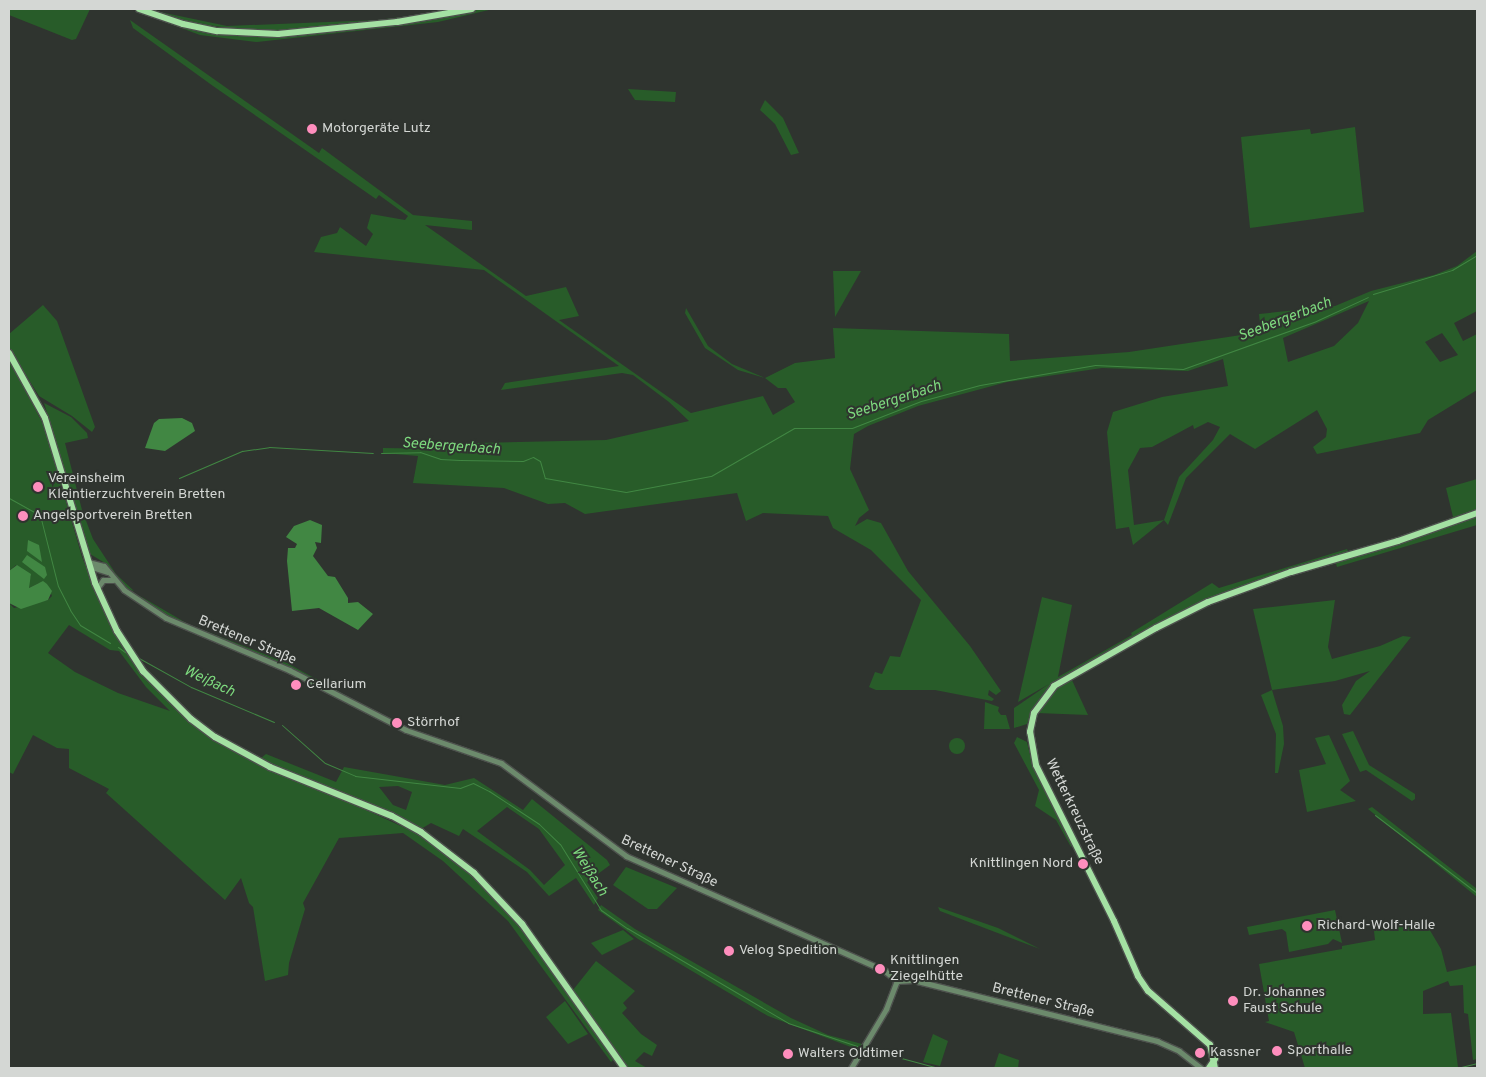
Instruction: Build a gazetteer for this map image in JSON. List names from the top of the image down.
{
  "streets": {
    "main road": ["Wetterkreuzstraße"],
    "street": ["Brettener Straße"]
  },
  "water": ["Seebergerbach", "Weißach"],
  "places": [
    "Motorgeräte Lutz",
    "Vereinsheim Kleintierzuchtverein Bretten",
    "Angelsportverein Bretten",
    "Cellarium",
    "Störrhof",
    "Knittlingen Nord",
    "Richard-Wolf-Halle",
    "Velog Spedition",
    "Knittlingen Ziegelhütte",
    "Dr. Johannes Faust Schule",
    "Sporthalle",
    "Kassner",
    "Walters Oldtimer"
  ]
}
